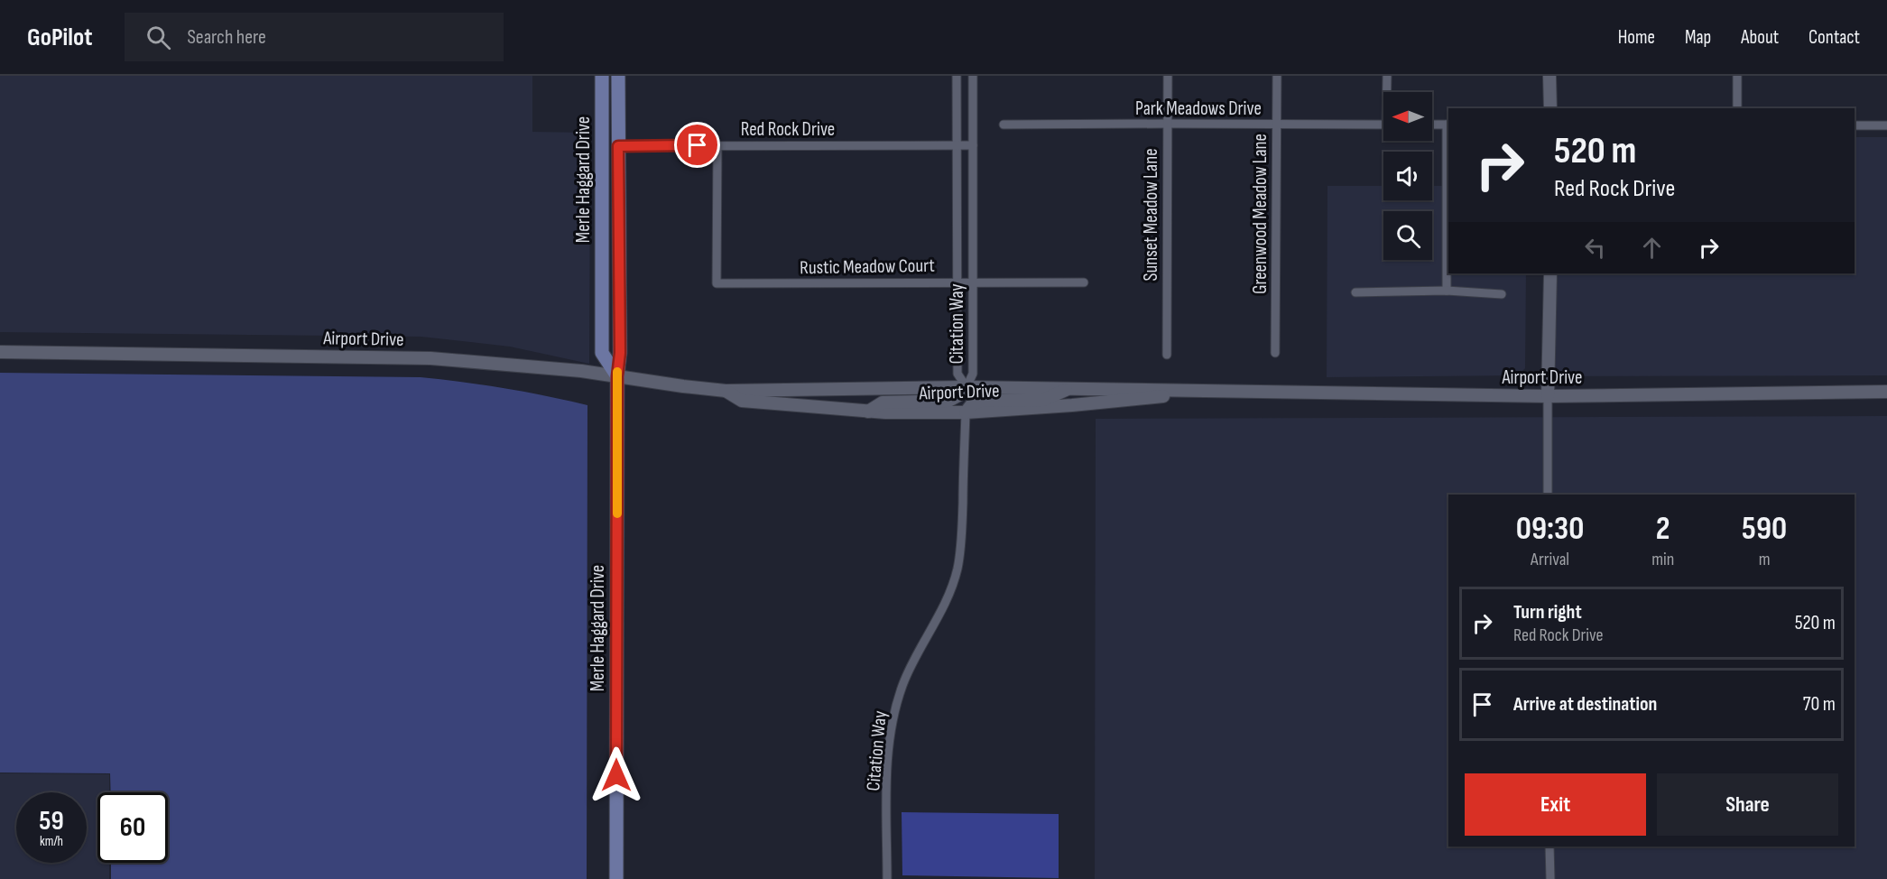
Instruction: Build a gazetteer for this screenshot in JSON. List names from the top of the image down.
{
  "streets": {
    "main road": ["Merle Haggard Drive", "Airport Drive"],
    "street": [
      "Park Meadows Drive",
      "Red Rock Drive",
      "Greenwood Meadow Lane",
      "Sunset Meadow Lane",
      "Rustic Meadow Court",
      "Citation Way"
    ]
  },
  "crossings": [
    ["Park Meadows Drive", "Greenwood Meadow Lane"],
    ["Park Meadows Drive", "Sunset Meadow Lane"],
    ["Red Rock Drive", "Merle Haggard Drive"],
    ["Red Rock Drive", "Rustic Meadow Court"],
    ["Red Rock Drive", "Citation Way"],
    ["Merle Haggard Drive", "Airport Drive"],
    ["Rustic Meadow Court", "Citation Way"],
    ["Citation Way", "Airport Drive"]
  ],
  "north": "left",
  "page": {
    "header": "GoPilot",
    "search": "Search here",
    "nav": [
      "Home",
      "Map",
      "About",
      "Contact"
    ],
    "turn": ["520 m", "Red Rock Drive"],
    "eta": [
      "09:30",
      "Arrival",
      "2",
      "min",
      "590",
      "m"
    ],
    "list": [
      {
        "name": "Turn right",
        "note": "Red Rock Drive",
        "value": "520 m"
      },
      {
        "name": "Arrive at destination",
        "value": "70 m"
      }
    ],
    "buttons": ["Exit", "Share"],
    "speed": "59 km/h",
    "limit": "60"
  }
}
